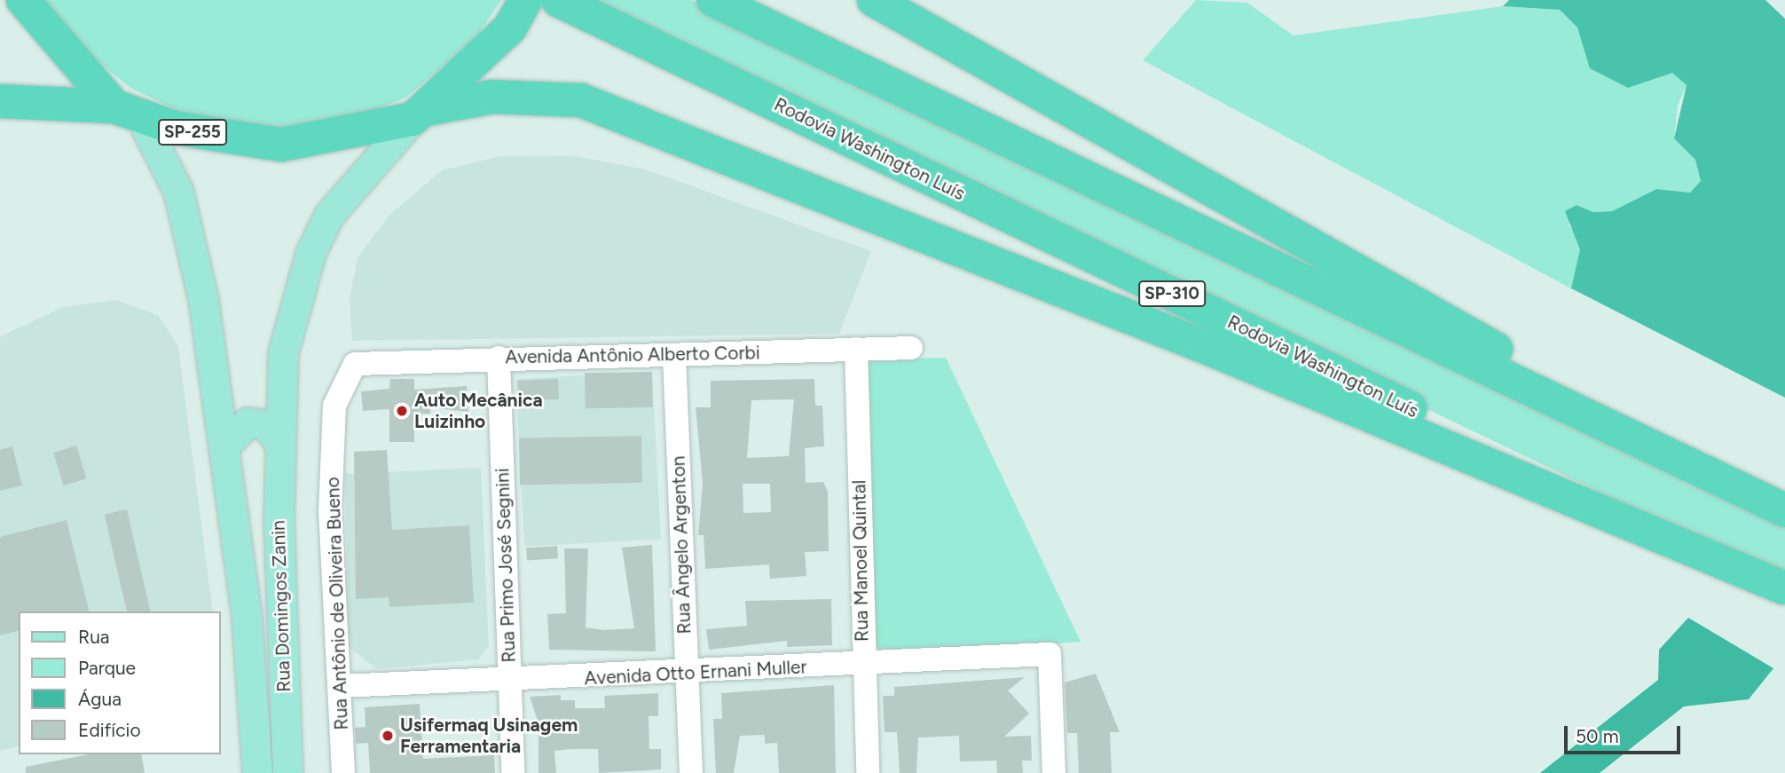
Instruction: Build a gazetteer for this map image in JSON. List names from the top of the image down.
{
  "streets": {
    "highway": ["SP-255", "Rodovia Washington Luís", "SP-310"],
    "main road": ["Rua Domingos Zanin"],
    "street": [
      "Avenida Antônio Alberto Corbi",
      "Rua Ângelo Argenton",
      "Rua Manoel Quintal",
      "Rua Primo José Segnini",
      "Rua Antônio de Oliveira Bueno",
      "Avenida Otto Ernani Muller"
    ]
  },
  "crossings": [
    ["SP-255", "Rua Domingos Zanin"],
    ["Avenida Antônio Alberto Corbi", "Rua Ângelo Argenton"],
    ["Avenida Antônio Alberto Corbi", "Rua Manoel Quintal"],
    ["Avenida Antônio Alberto Corbi", "Rua Primo José Segnini"],
    ["Avenida Antônio Alberto Corbi", "Rua Antônio de Oliveira Bueno"],
    ["Rua Ângelo Argenton", "Avenida Otto Ernani Muller"],
    ["Rua Manoel Quintal", "Avenida Otto Ernani Muller"],
    ["Rua Primo José Segnini", "Avenida Otto Ernani Muller"],
    ["Rua Antônio de Oliveira Bueno", "Avenida Otto Ernani Muller"]
  ],
  "places": ["Auto Mecânica Luizinho", "Usifermaq Usinagem Ferramentaria"],
  "legend": [
    "Rua",
    "Parque",
    "Água",
    "Edifício"
  ],
  "scale_bar": "50 m"
}
